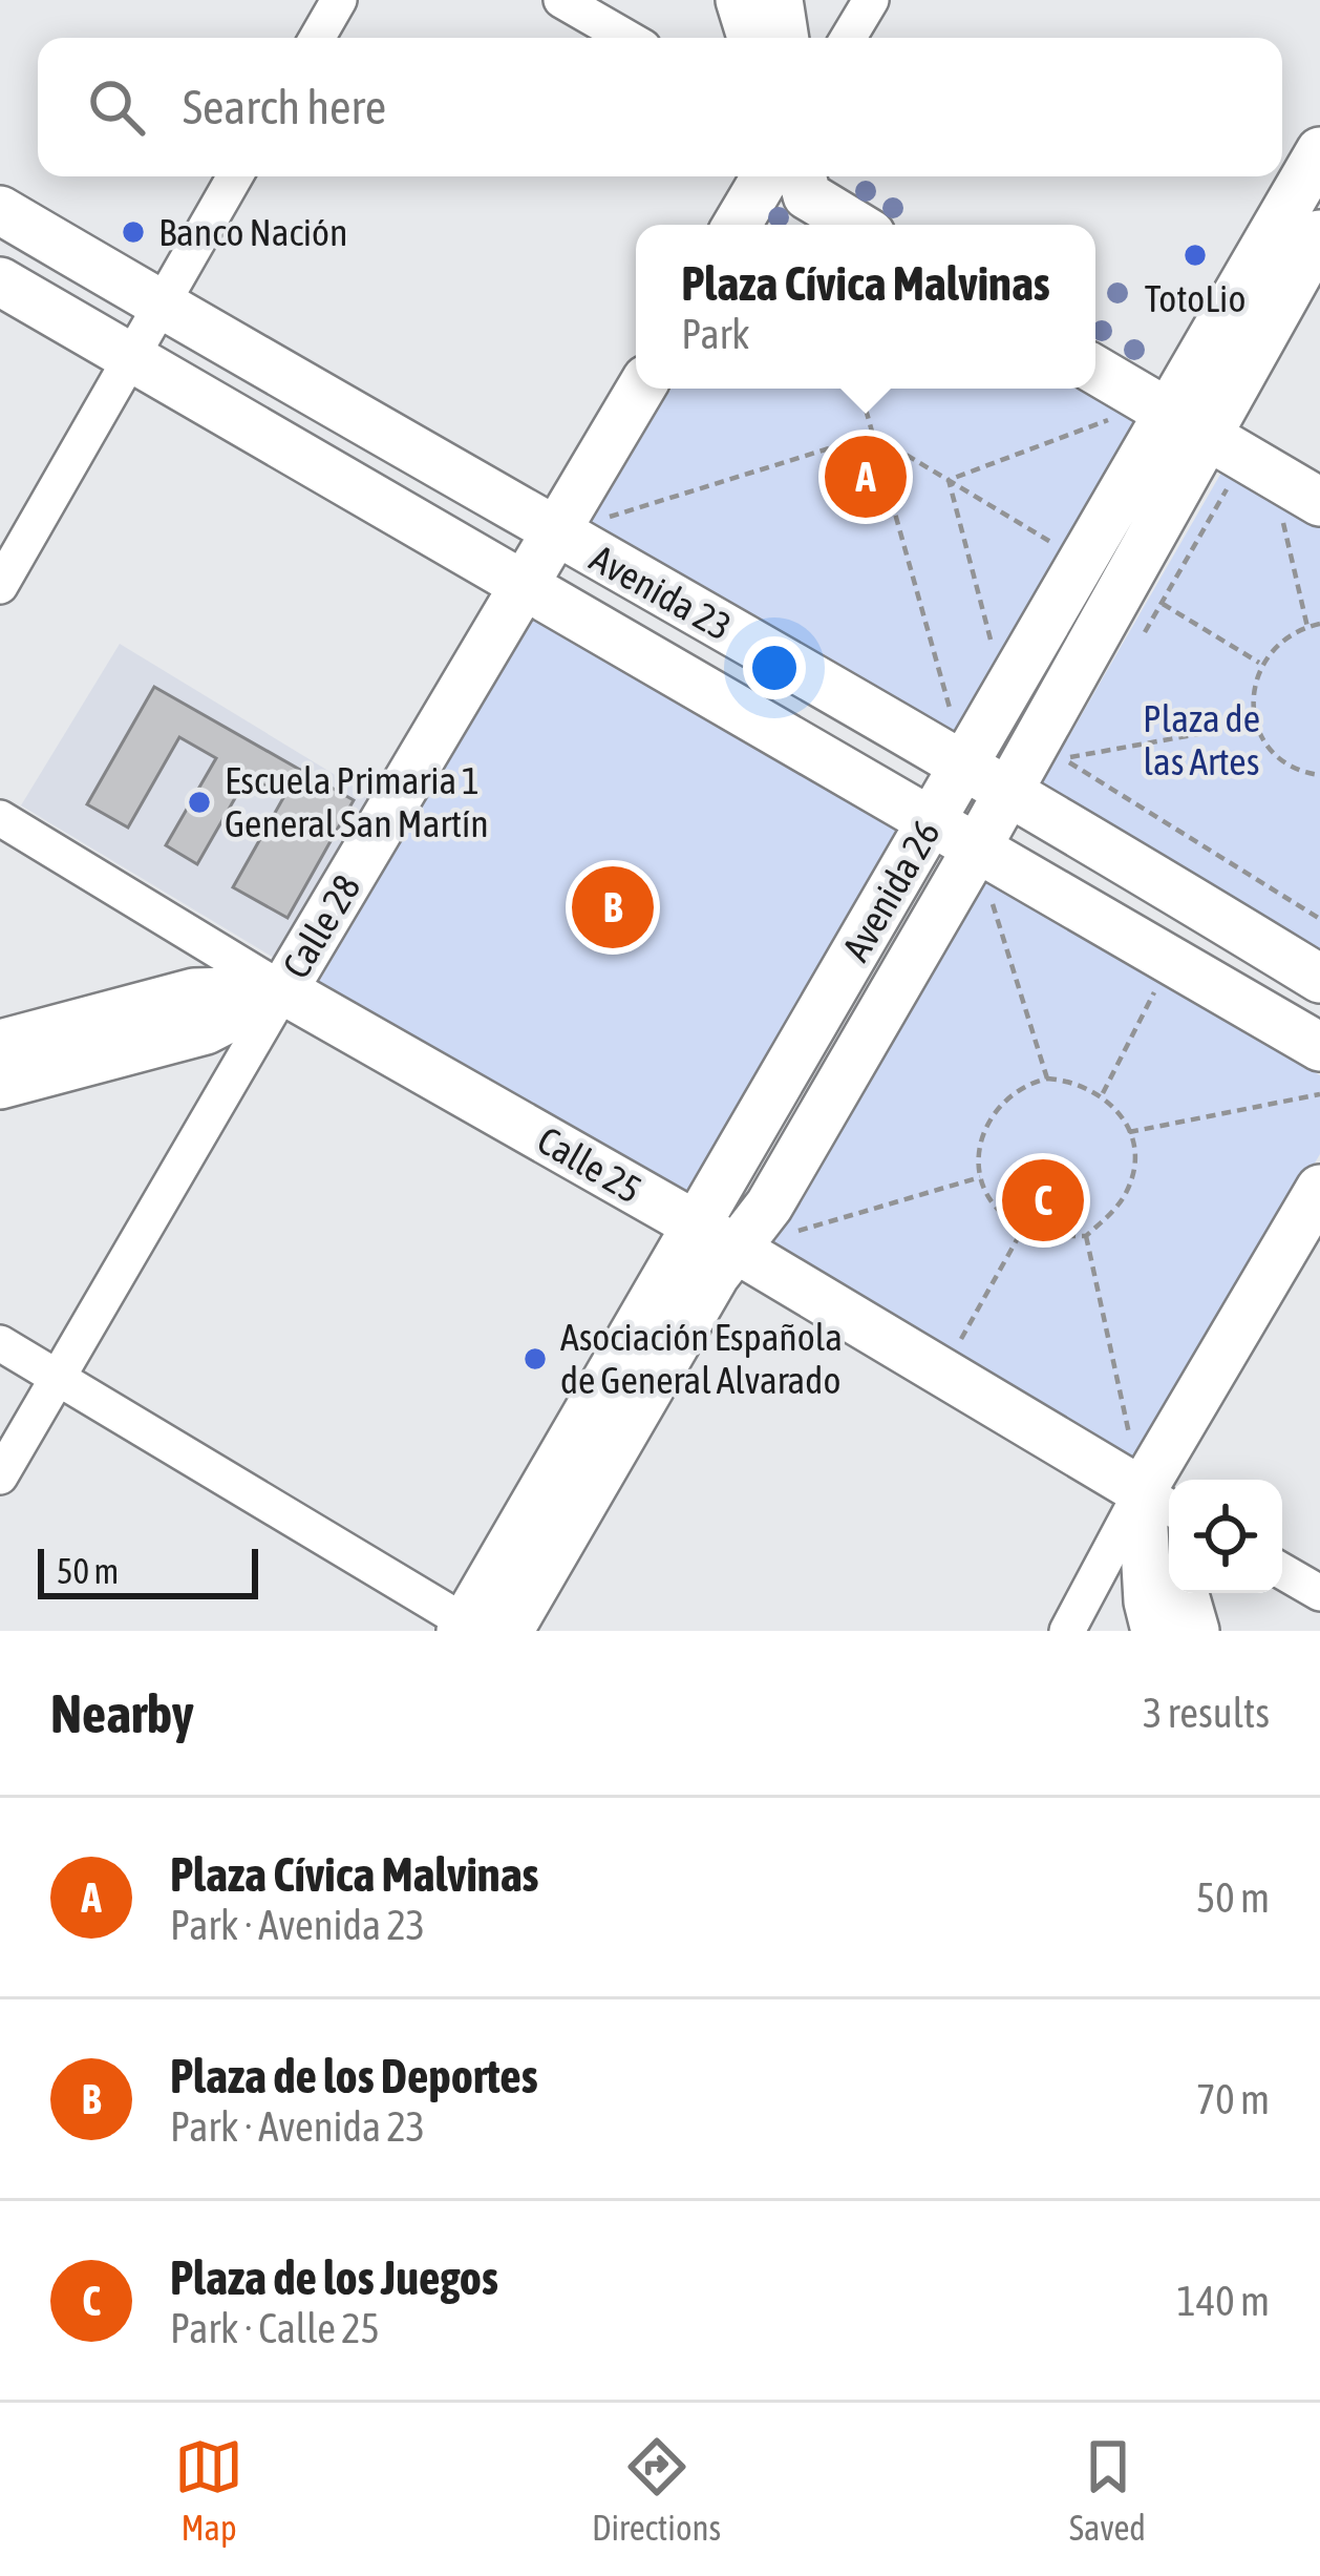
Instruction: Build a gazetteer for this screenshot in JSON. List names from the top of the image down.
{
  "streets": {
    "main road": [
      "Avenida 23",
      "Avenida 26",
      "Calle 28",
      "Calle 25"
    ]
  },
  "crossings": [
    ["Avenida 23", "Avenida 26"],
    ["Avenida 23", "Calle 28"],
    ["Avenida 26", "Calle 25"],
    ["Calle 28", "Calle 25"]
  ],
  "parks": ["Plaza de las Artes"],
  "places": [
    "Banco Nación",
    "TotoLio",
    "Escuela Primaria 1 General San Martín",
    "Asociación Española de General Alvarado"
  ],
  "scale_bar": "50 m",
  "page": {
    "search": "Search here",
    "popup": ["Plaza Cívica Malvinas", "Park"],
    "pins": ["A", "B", "C"],
    "scale": "50 m",
    "heading": ["Nearby", "3 results"],
    "list": [
      {
        "mark": "A",
        "name": "Plaza Cívica Malvinas",
        "note": "Park · Avenida 23",
        "value": "50 m"
      },
      {
        "mark": "B",
        "name": "Plaza de los Deportes",
        "note": "Park · Avenida 23",
        "value": "70 m"
      },
      {
        "mark": "C",
        "name": "Plaza de los Juegos",
        "note": "Park · Calle 25",
        "value": "140 m"
      }
    ],
    "nav": ["Map", "Directions", "Saved"]
  }
}
